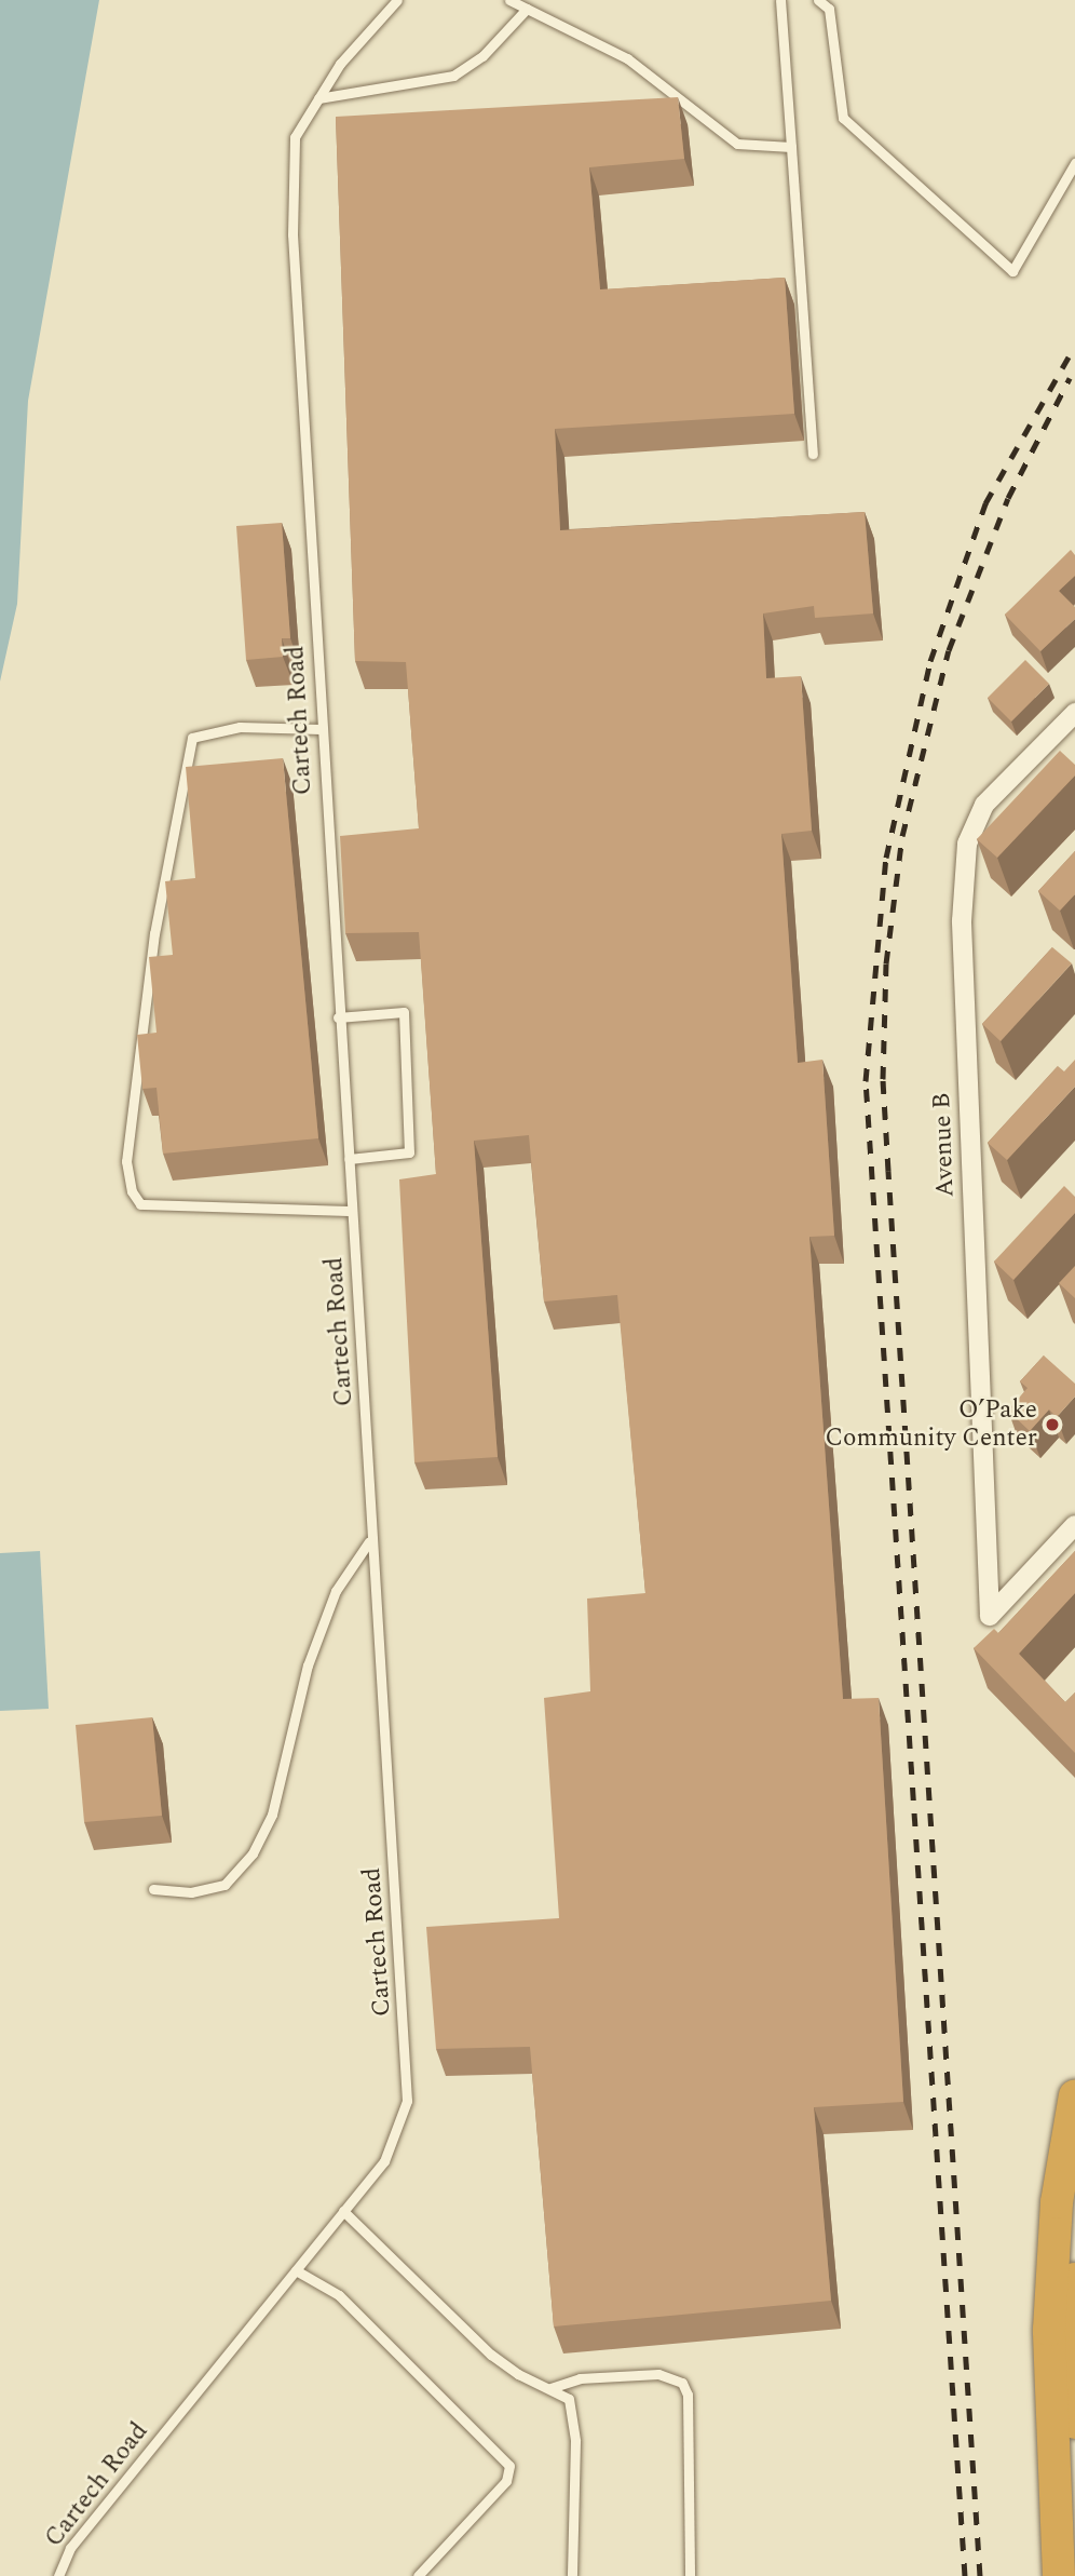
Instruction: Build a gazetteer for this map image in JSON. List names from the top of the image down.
{
  "streets": {
    "street": ["Avenue B"],
    "lane": ["Cartech Road"]
  },
  "places": ["O’Pake Community Center"]
}
